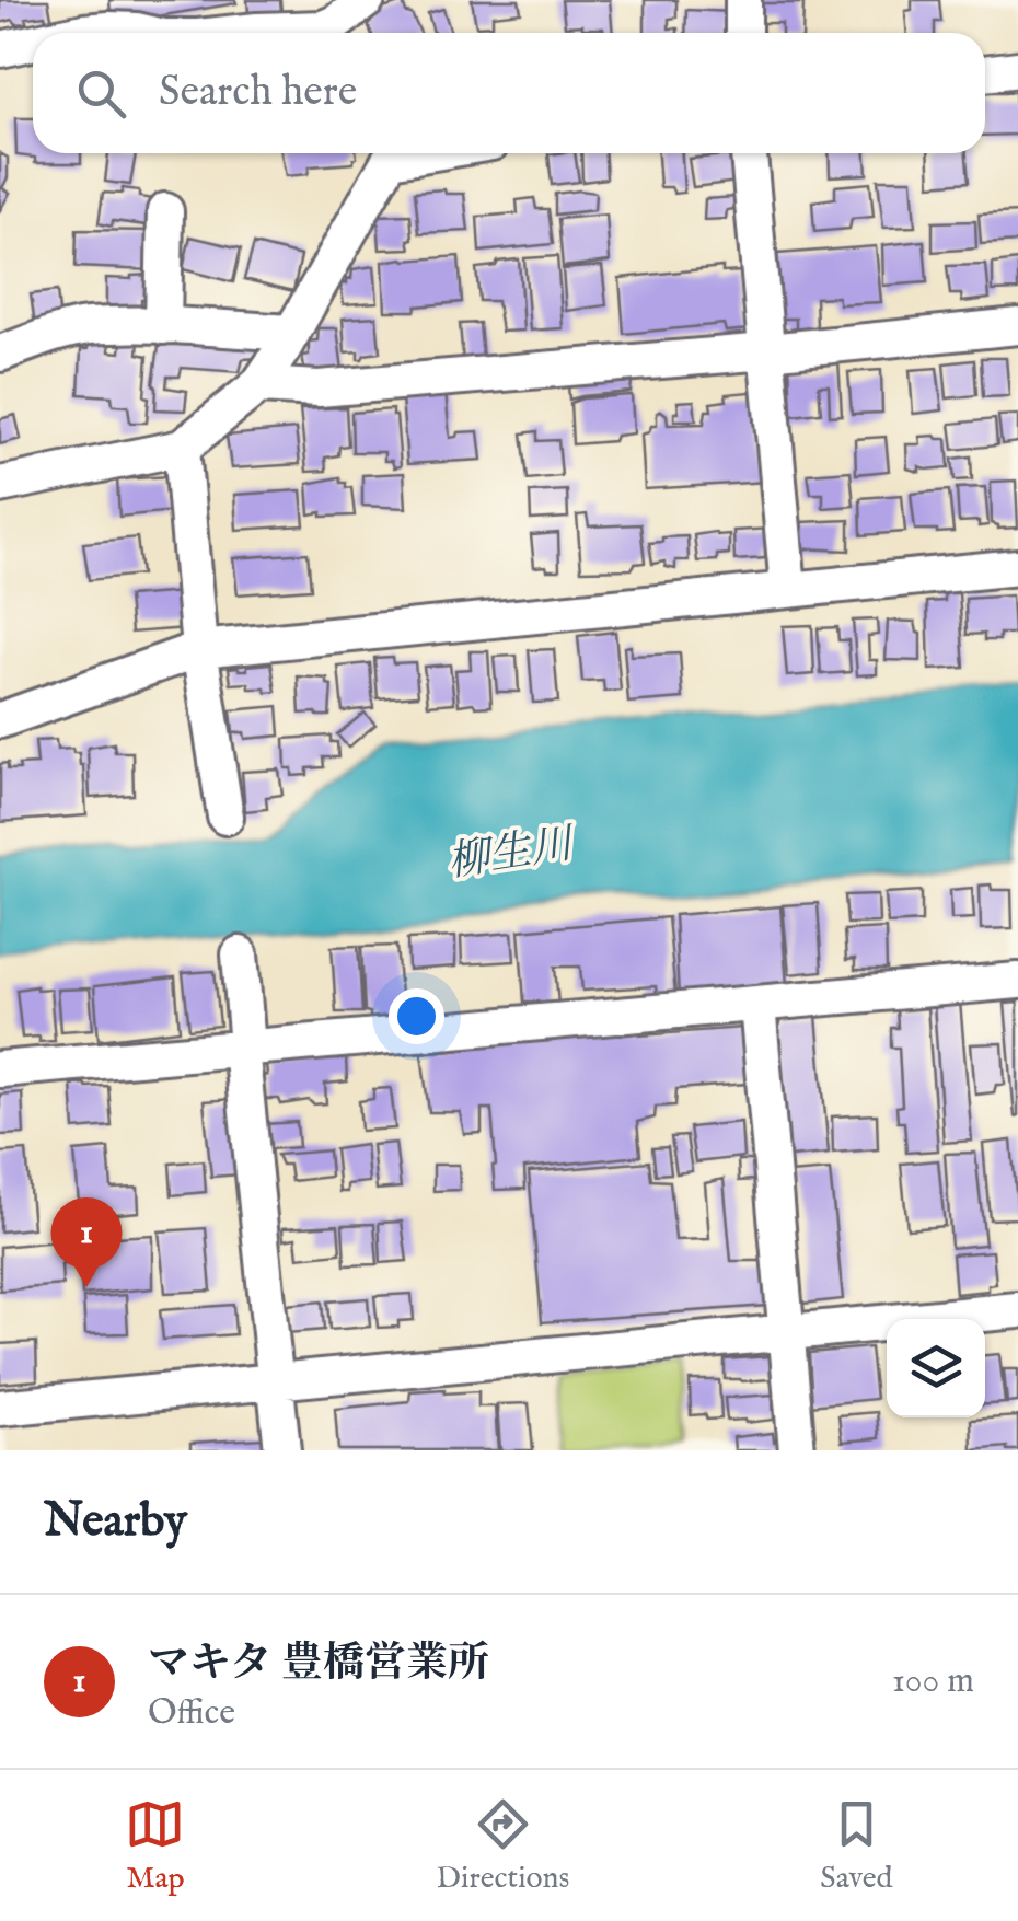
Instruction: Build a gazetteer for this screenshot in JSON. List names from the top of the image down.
{
  "water": ["柳生川"],
  "page": {
    "search": "Search here",
    "pins": "1",
    "heading": "Nearby",
    "list": [
      {
        "mark": "1",
        "name": "マキタ 豊橋営業所",
        "note": "Office",
        "value": "100 m"
      }
    ],
    "nav": ["Map", "Directions", "Saved"]
  }
}
